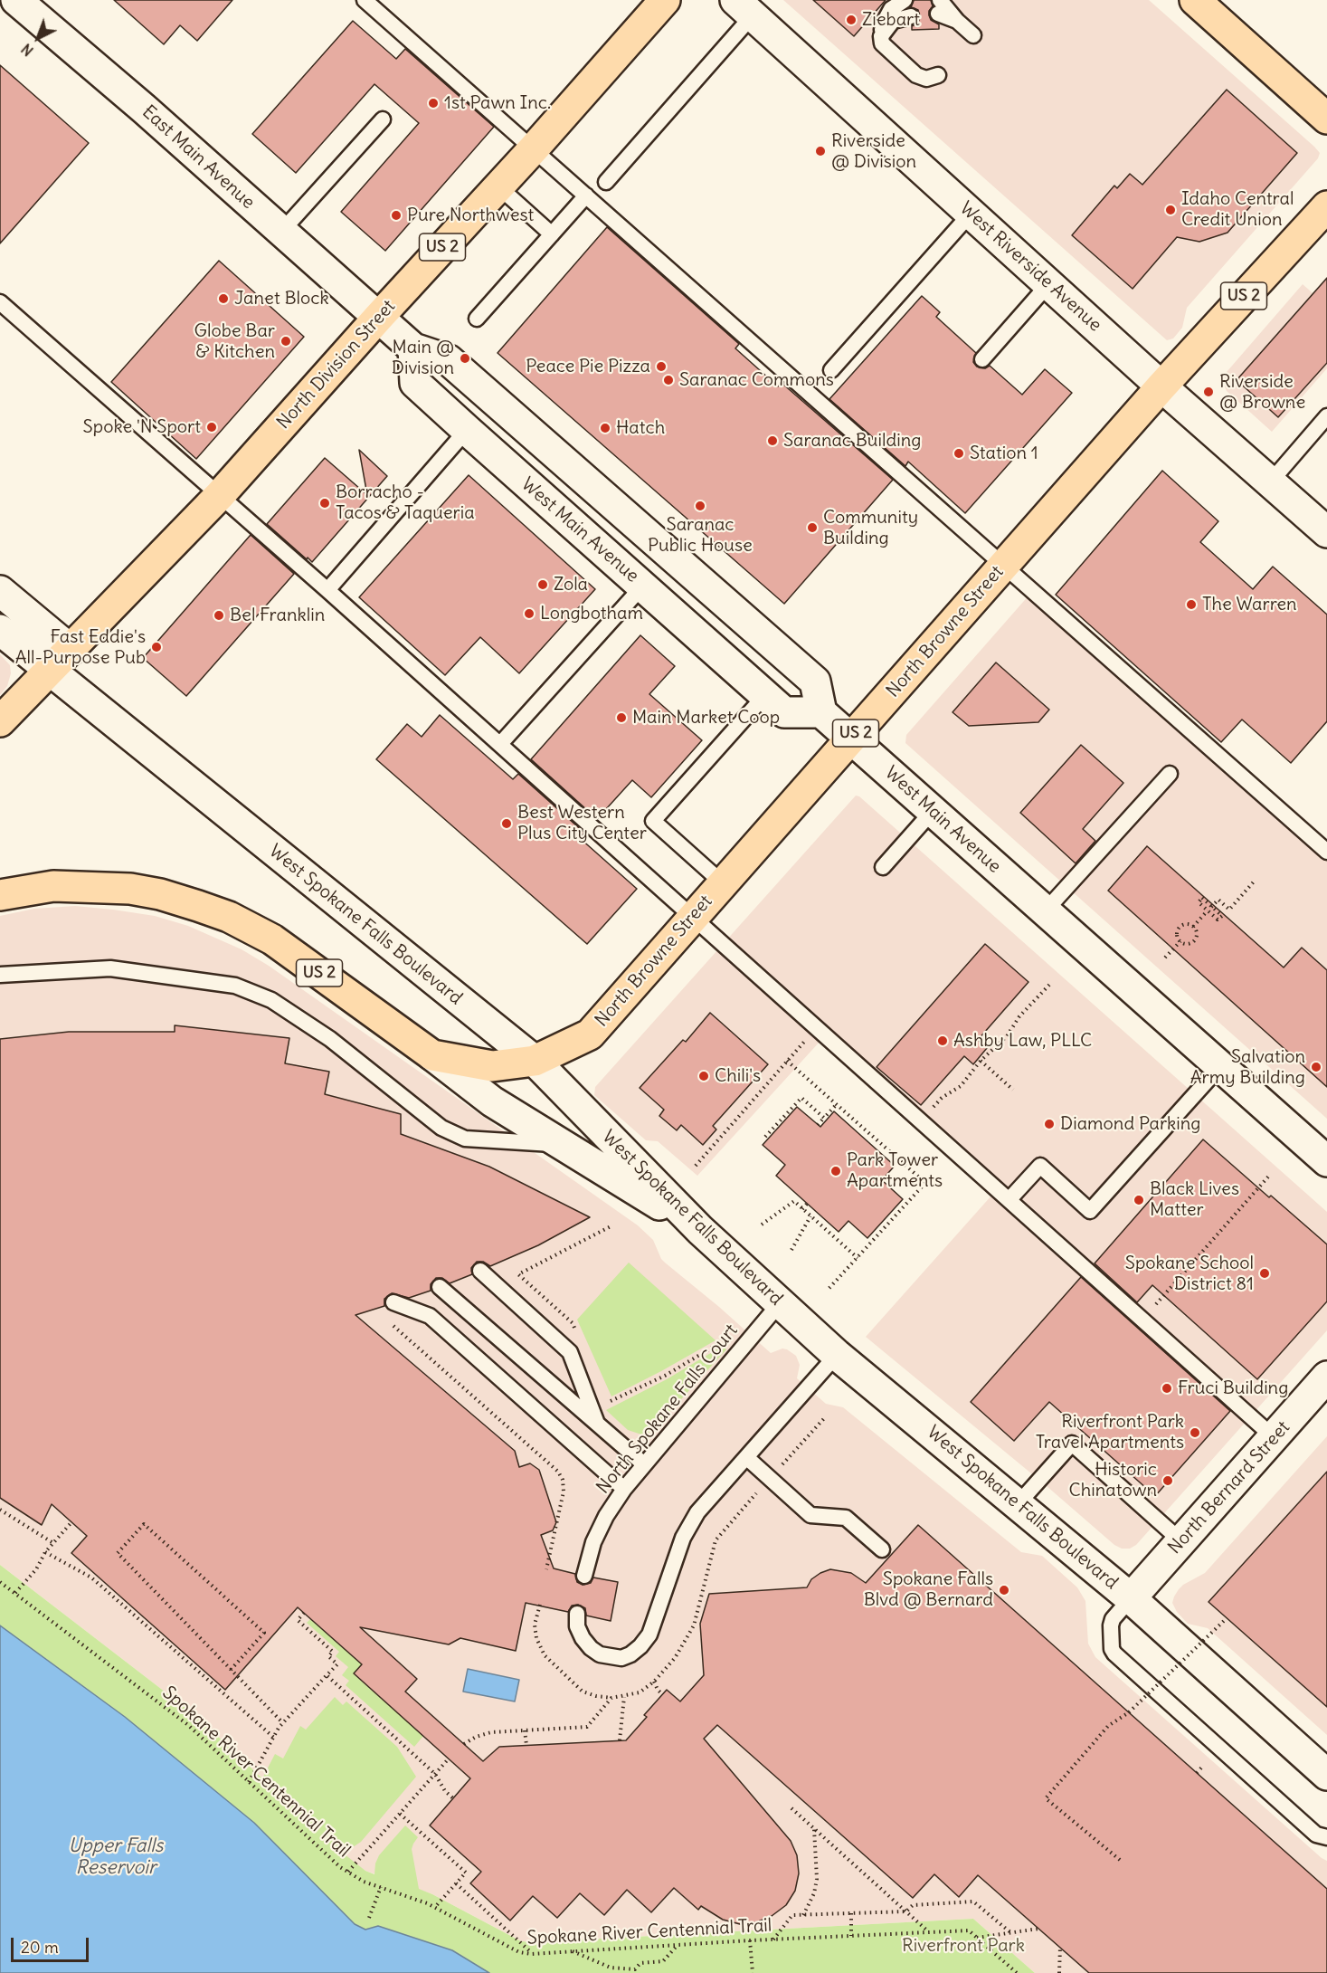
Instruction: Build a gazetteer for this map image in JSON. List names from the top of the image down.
{
  "streets": {
    "main road": [
      "East Main Avenue",
      "US 2",
      "West Riverside Avenue",
      "North Division Street",
      "West Main Avenue",
      "North Browne Street",
      "West Spokane Falls Boulevard",
      "North Bernard Street"
    ],
    "lane": ["North Spokane Falls Court"],
    "path": ["Spokane River Centennial Trail"]
  },
  "crossings": [
    ["East Main Avenue", "North Division Street"],
    ["US 2", "North Browne Street"],
    ["West Riverside Avenue", "North Browne Street"],
    ["North Division Street", "West Spokane Falls Boulevard"],
    ["West Main Avenue", "North Browne Street"],
    ["North Browne Street", "West Spokane Falls Boulevard"],
    ["West Spokane Falls Boulevard", "North Spokane Falls Court"],
    ["West Spokane Falls Boulevard", "North Bernard Street"]
  ],
  "water": ["Upper Falls Reservoir"],
  "parks": ["Riverfront Park"],
  "places": [
    "Ziebart",
    "1st Pawn Inc.",
    "Riverside @ Division",
    "Idaho Central Credit Union",
    "Pure Northwest",
    "Janet Block",
    "Globe Bar & Kitchen",
    "Main @ Division",
    "Peace Pie Pizza",
    "Saranac Commons",
    "Riverside @ Browne",
    "Spoke 'N Sport",
    "Hatch",
    "Saranac Building",
    "Station 1",
    "Borracho - Tacos & Taqueria",
    "Saranac Public House",
    "Community Building",
    "Zola",
    "The Warren",
    "Longbotham",
    "Bel Franklin",
    "Fast Eddie's All-Purpose Pub",
    "Main Market Coop",
    "Best Western Plus City Center",
    "Ashby Law, PLLC",
    "Salvation Army Building",
    "Chili's",
    "Diamond Parking",
    "Park Tower Apartments",
    "Black Lives Matter",
    "Spokane School District 81",
    "Fruci Building",
    "Riverfront Park Travel Apartments",
    "Historic Chinatown",
    "Spokane Falls Blvd @ Bernard"
  ],
  "scale_bar": "20 m",
  "north": "bottom left"
}
